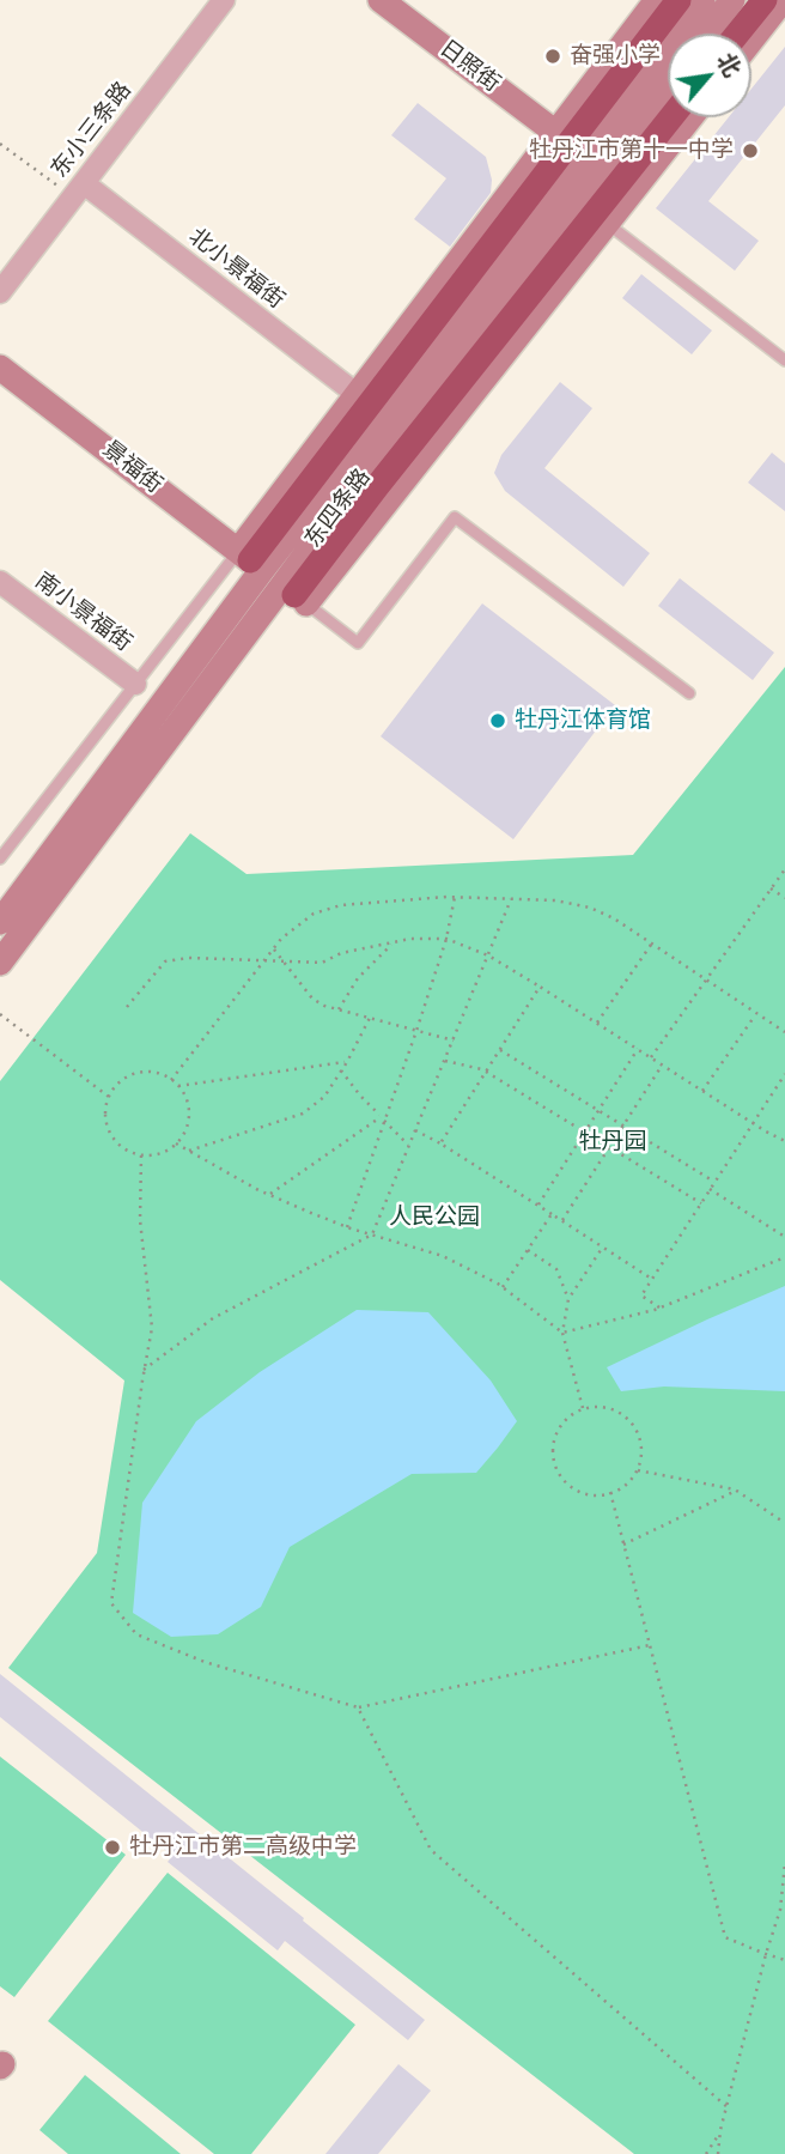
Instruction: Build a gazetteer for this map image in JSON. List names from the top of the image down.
{
  "streets": {
    "main road": ["日照街", "景福街", "东四条路"],
    "street": ["东小三条路", "北小景福街", "南小景福街"]
  },
  "crossings": [
    ["东小三条路", "北小景福街"]
  ],
  "parks": ["牡丹园", "人民公园"],
  "places": [
    "奋强小学",
    "牡丹江市第十一中学",
    "牡丹江体育馆",
    "牡丹江市第二高级中学"
  ],
  "north": "top right"
}
